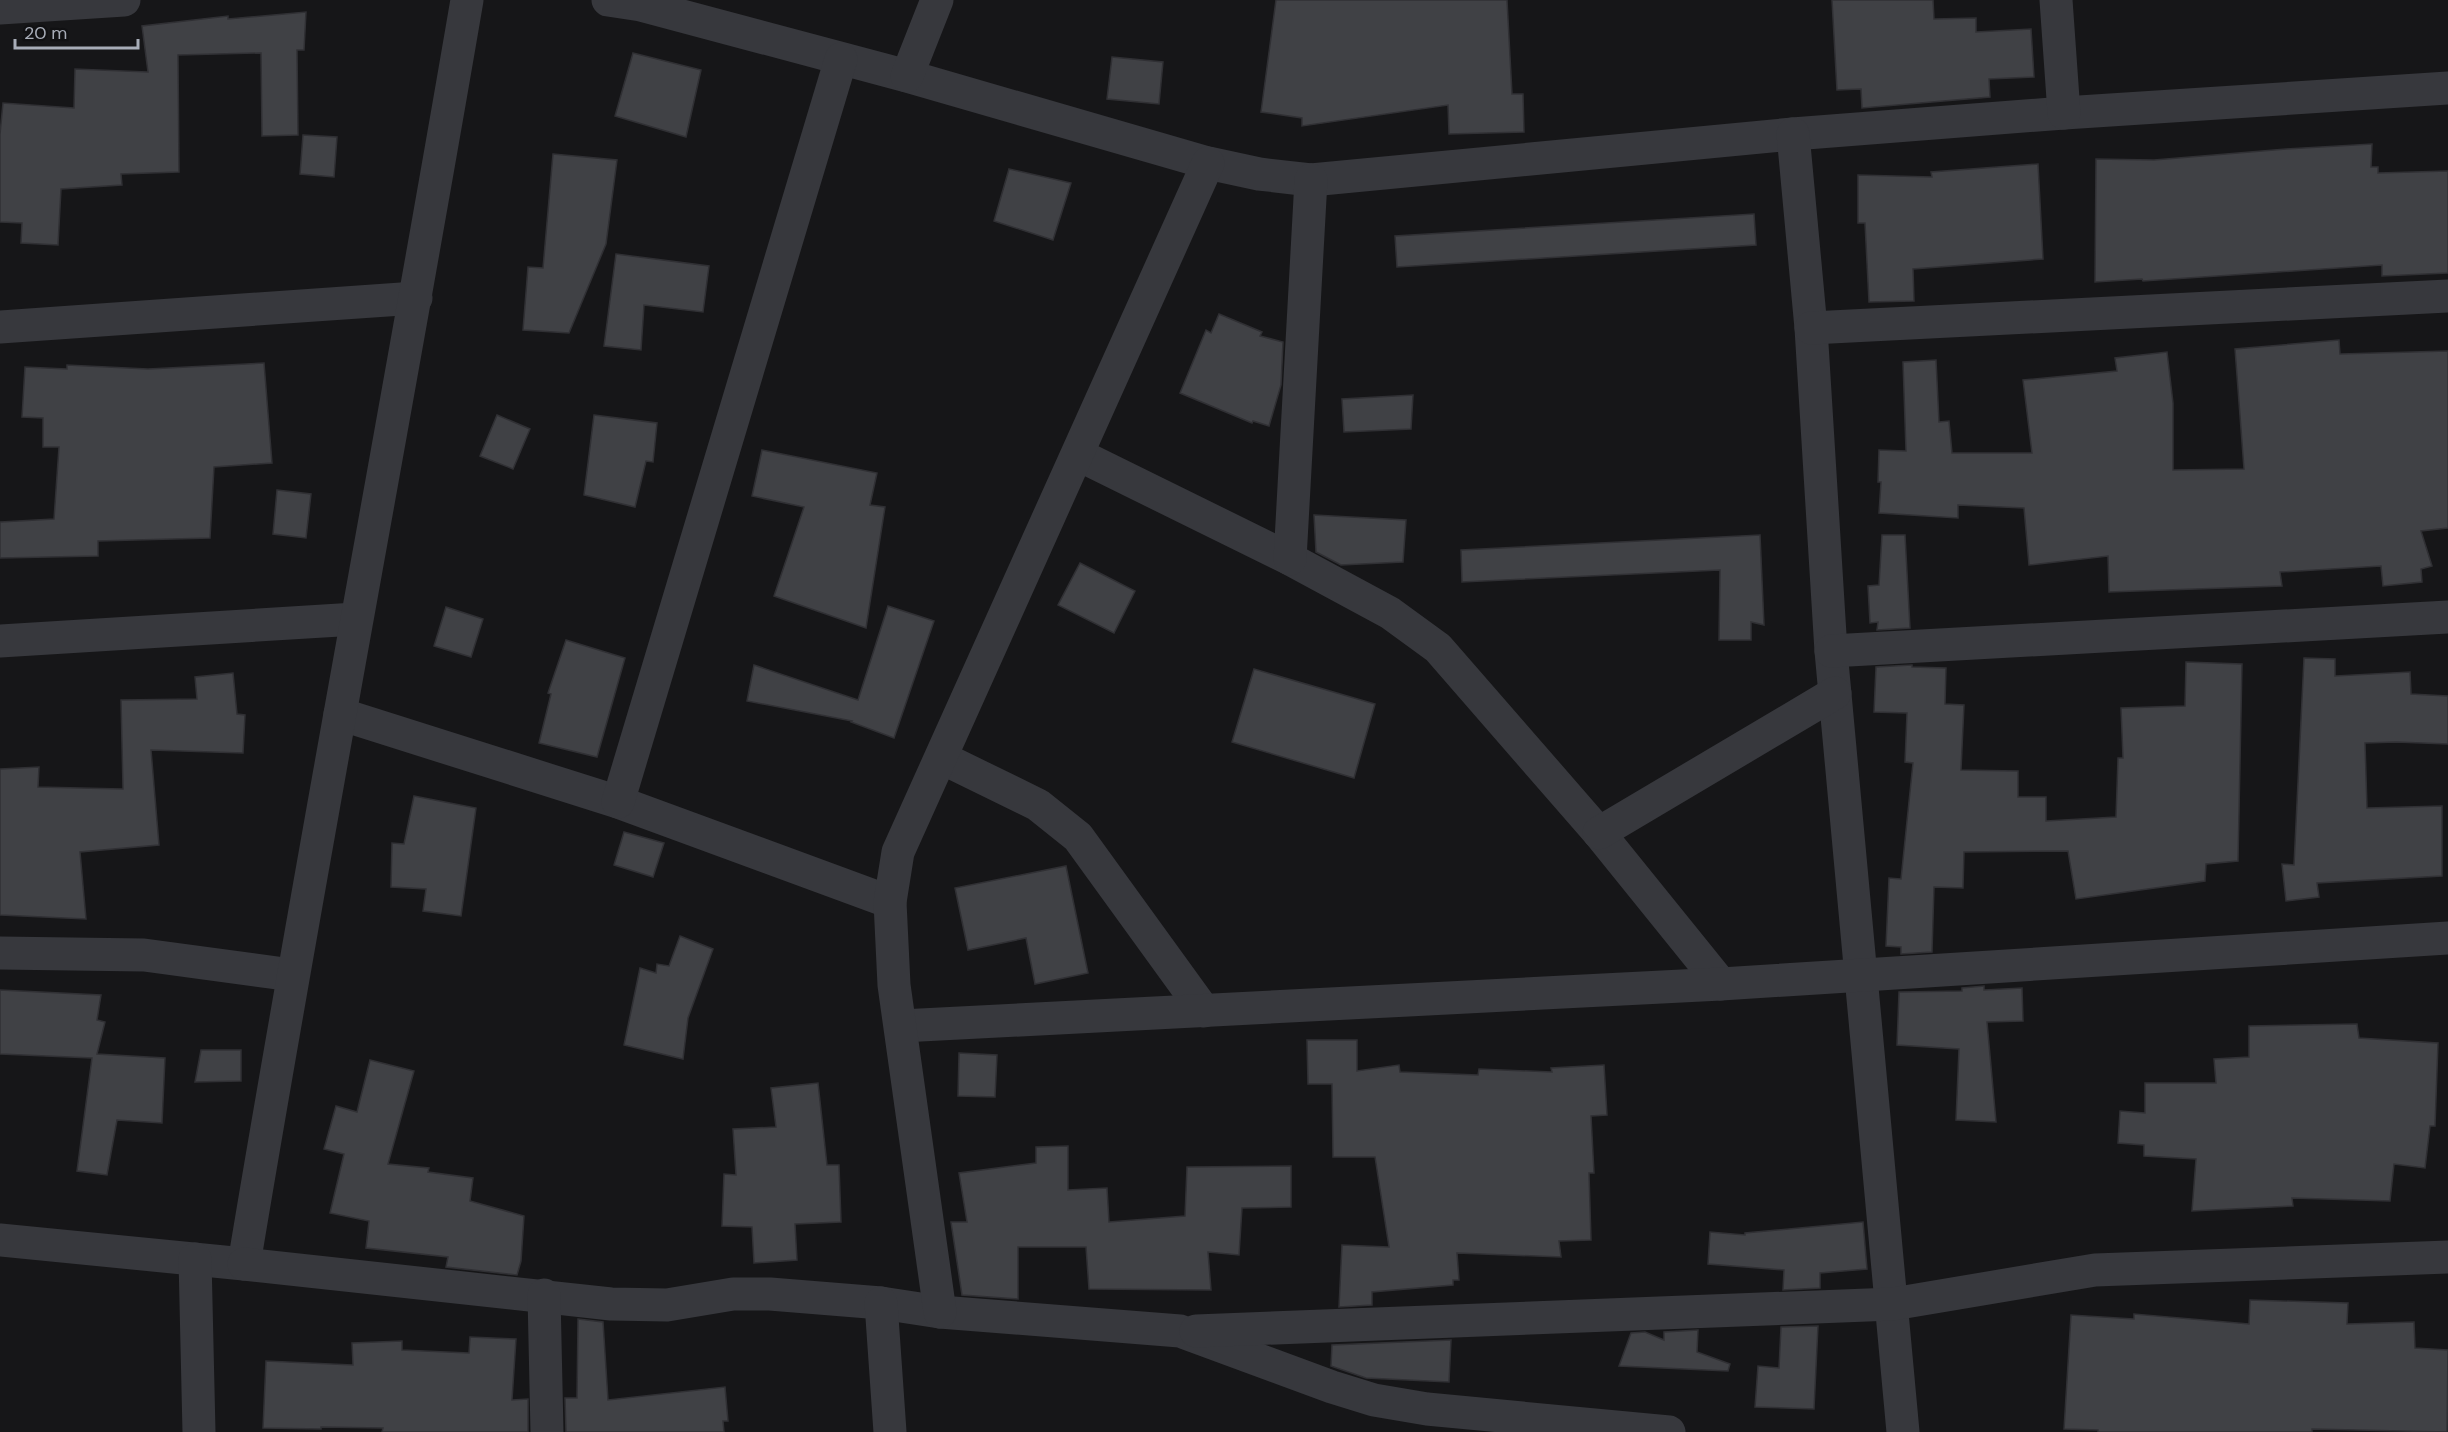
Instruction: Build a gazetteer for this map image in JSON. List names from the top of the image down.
{
  "scale_bar": "20 m"
}
